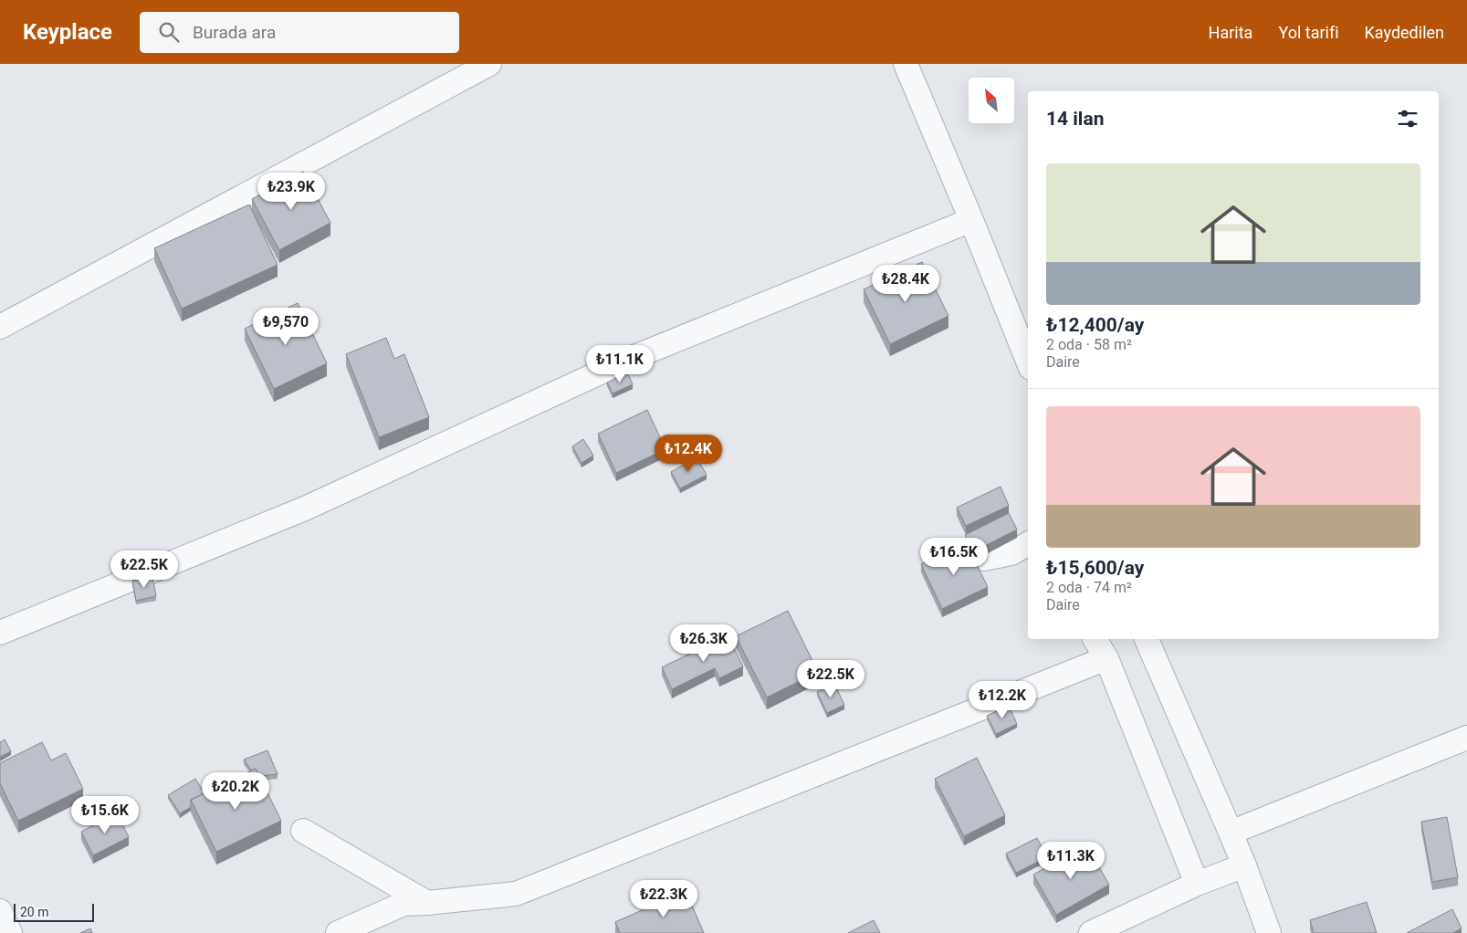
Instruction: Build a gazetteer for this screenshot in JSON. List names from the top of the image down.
{
  "scale_bar": "20 m",
  "north": "top left",
  "page": {
    "header": "Keyplace",
    "search": "Burada ara",
    "nav": ["Harita", "Yol tarifi", "Kaydedilen"],
    "heading": "14 ilan",
    "list": [
      {
        "name": "₺12,400/ay",
        "note": "2 oda · 58 m² · Daire"
      },
      {
        "name": "₺15,600/ay",
        "note": "2 oda · 74 m² · Daire"
      }
    ],
    "price": [
      "₺23.9K",
      "₺28.4K",
      "₺9,570",
      "₺11.1K",
      "₺12.4K",
      "₺16.5K",
      "₺22.5K",
      "₺26.3K",
      "₺22.5K",
      "₺12.2K",
      "₺20.2K",
      "₺15.6K",
      "₺11.3K",
      "₺22.3K"
    ],
    "scale": "20 m"
  }
}
